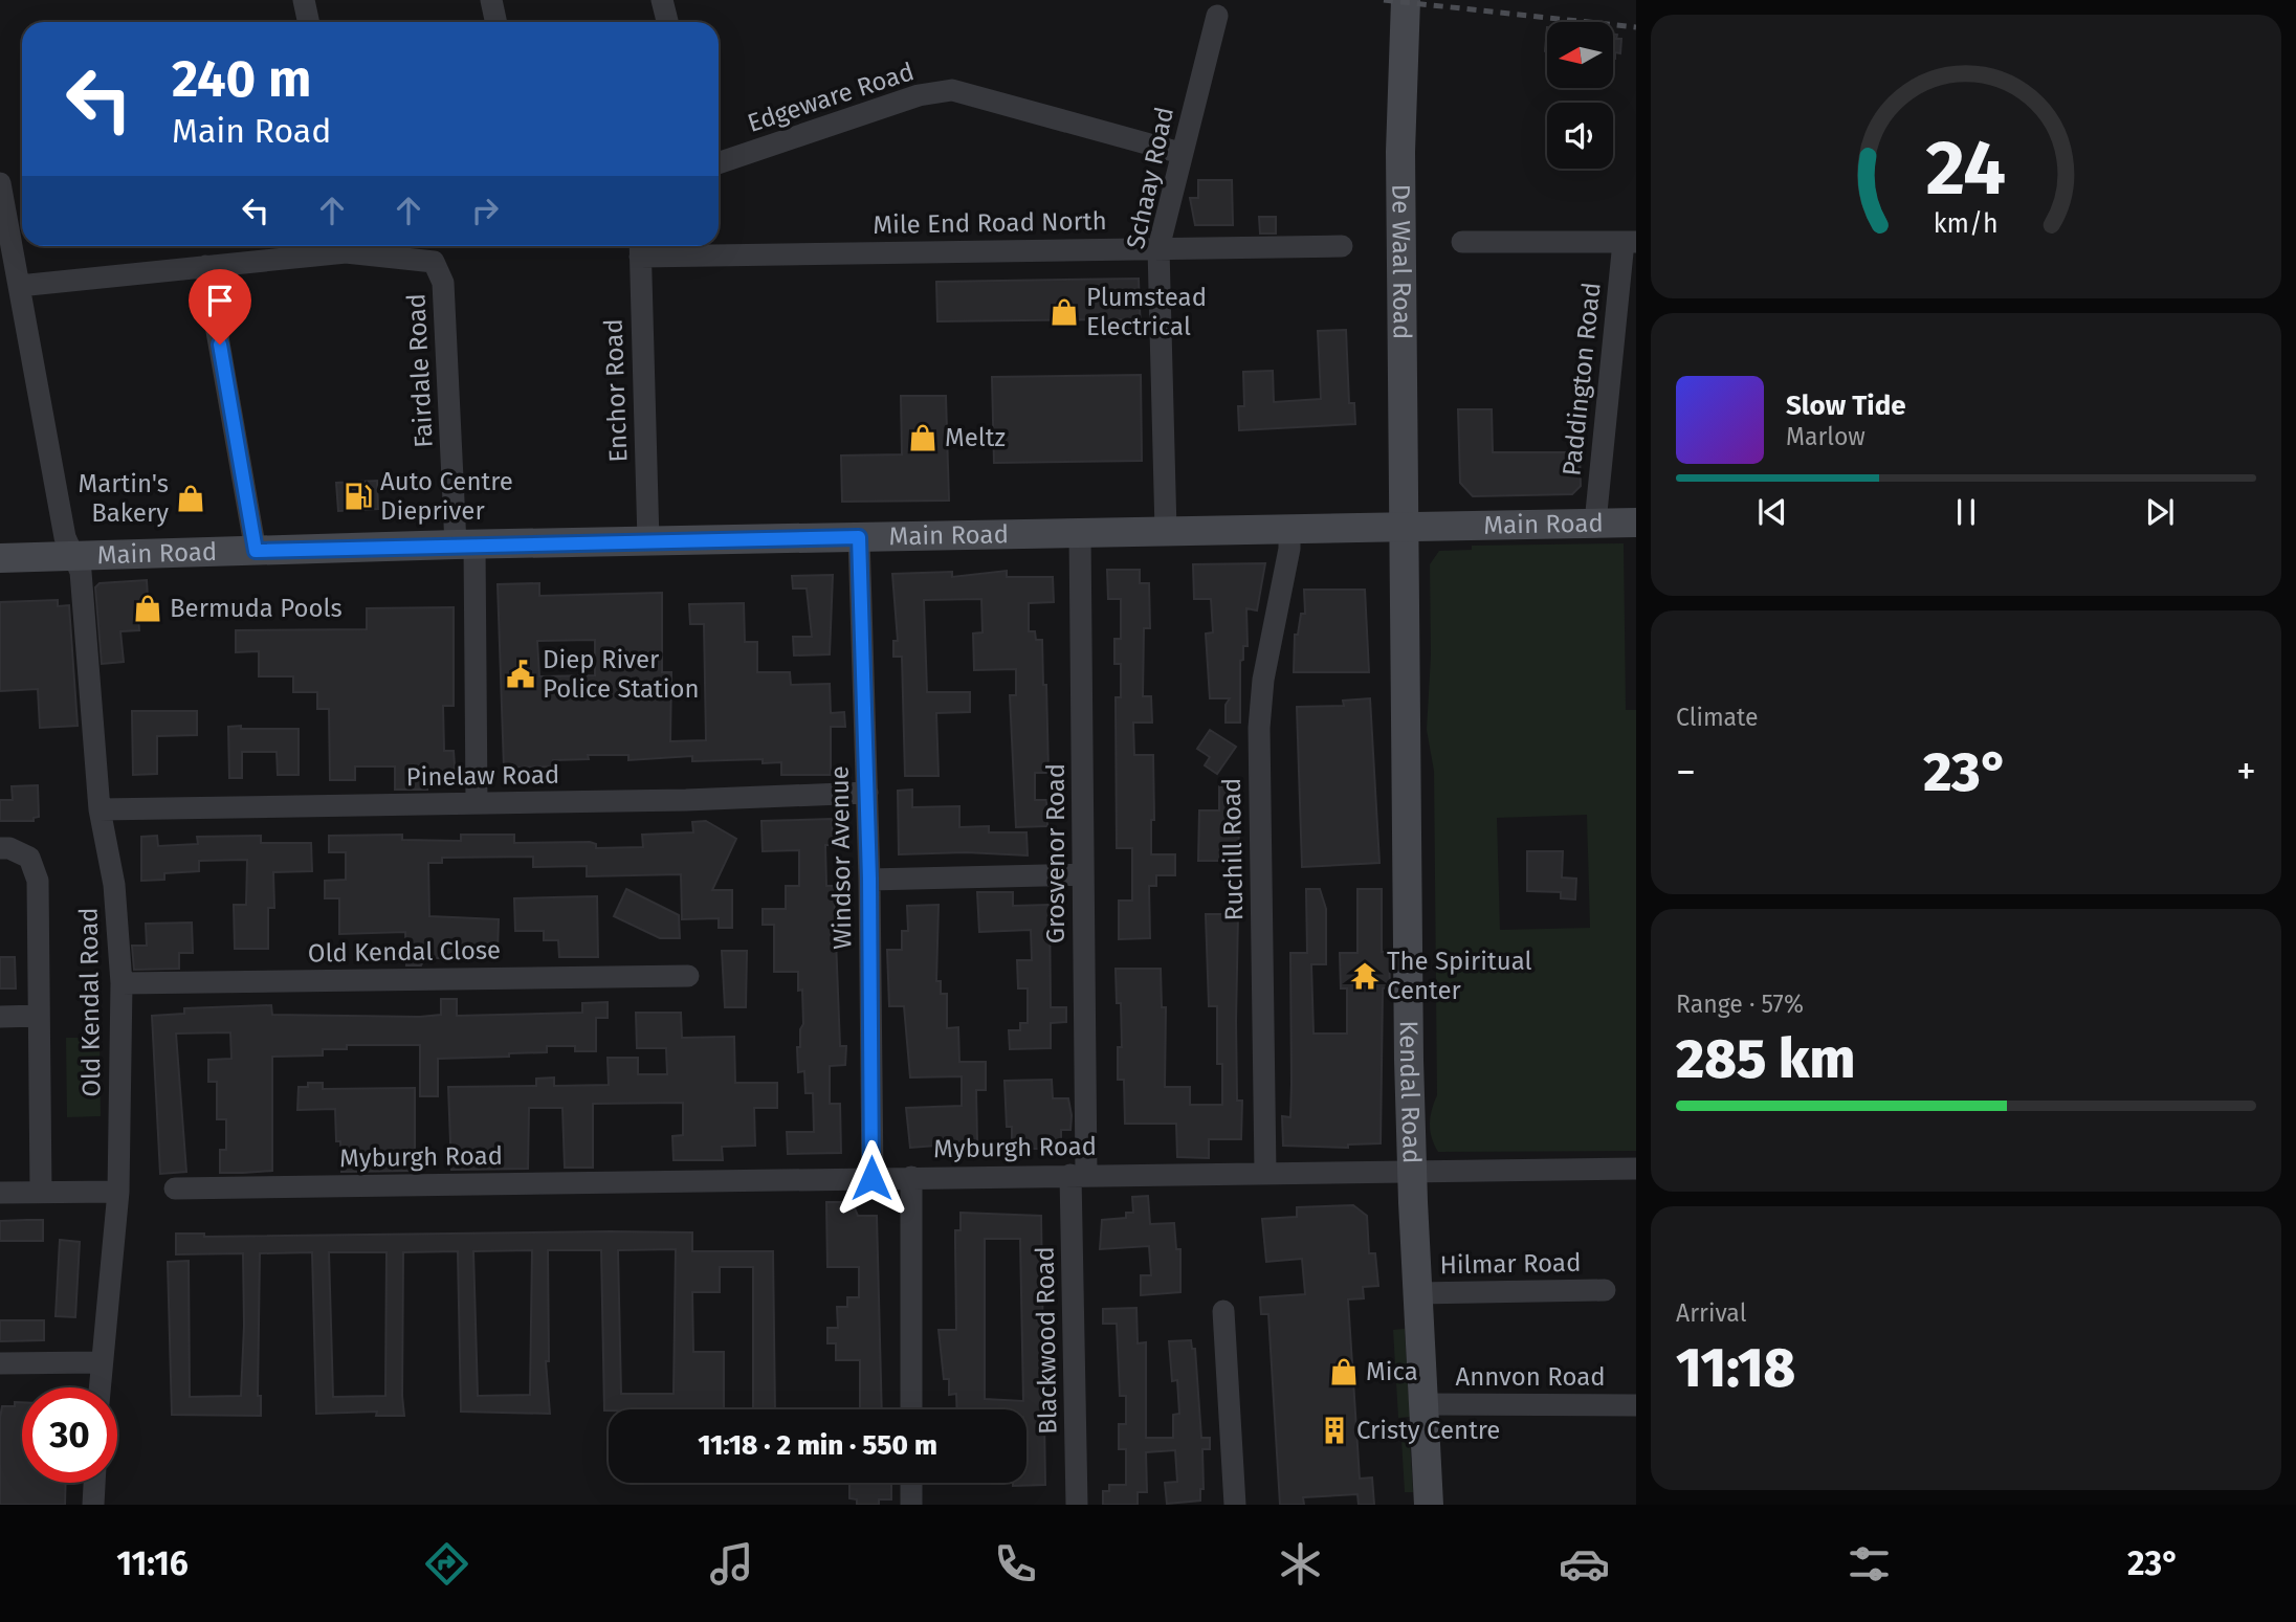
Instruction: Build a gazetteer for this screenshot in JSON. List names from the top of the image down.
{
  "streets": {
    "main road": ["De Waal Road", "Main Road", "Kendal Road"],
    "street": [
      "Edgeware Road",
      "Schaay Road",
      "Mile End Road North",
      "Fairdale Road",
      "Paddington Road",
      "Enchor Road",
      "Pinelaw Road",
      "Ruchill Road",
      "Grosvenor Road",
      "Windsor Avenue",
      "Old Kendal Close",
      "Old Kendal Road",
      "Myburgh Road",
      "Hilmar Road",
      "Blackwood Road",
      "Annvon Road"
    ]
  },
  "crossings": [
    ["Edgeware Road", "Schaay Road"],
    ["Schaay Road", "Mile End Road North"],
    ["Schaay Road", "Main Road"],
    ["Mile End Road North", "Enchor Road"],
    ["De Waal Road", "Main Road"],
    ["De Waal Road", "Kendal Road"],
    ["Fairdale Road", "Main Road"],
    ["Fairdale Road", "Pinelaw Road"],
    ["Fairdale Road", "Old Kendal Road"],
    ["Paddington Road", "Main Road"],
    ["Enchor Road", "Main Road"],
    ["Main Road", "Ruchill Road"],
    ["Main Road", "Grosvenor Road"],
    ["Main Road", "Windsor Avenue"],
    ["Main Road", "Old Kendal Road"],
    ["Main Road", "Kendal Road"],
    ["Pinelaw Road", "Windsor Avenue"],
    ["Pinelaw Road", "Old Kendal Road"],
    ["Ruchill Road", "Myburgh Road"],
    ["Grosvenor Road", "Myburgh Road"],
    ["Grosvenor Road", "Blackwood Road"],
    ["Windsor Avenue", "Myburgh Road"],
    ["Old Kendal Close", "Old Kendal Road"],
    ["Kendal Road", "Myburgh Road"],
    ["Kendal Road", "Hilmar Road"],
    ["Kendal Road", "Annvon Road"],
    ["Myburgh Road", "Blackwood Road"]
  ],
  "places": {
    "shop": [
      "Plumstead Electrical",
      "Meltz",
      "Martin's Bakery",
      "Bermuda Pools",
      "Mica"
    ],
    "fuel station": ["Auto Centre Diepriver"],
    "public building": ["Diep River Police Station"],
    "temple": ["The Spiritual Center"],
    "building": ["Cristy Centre"]
  },
  "north": "left",
  "page": {
    "turn": ["240 m", "Main Road"],
    "song": ["Slow Tide", "Marlow"],
    "tile": [
      "Climate",
      ["Range · 57%", "285 km"],
      ["Arrival", "11:18"]
    ],
    "heat": ["−", "23°", "+"],
    "limit": "30",
    "trip": "11:18 · 2 min · 550 m",
    "tabs": ["11:16", "23°"],
    "gauge": ["24", "km/h"]
  }
}
